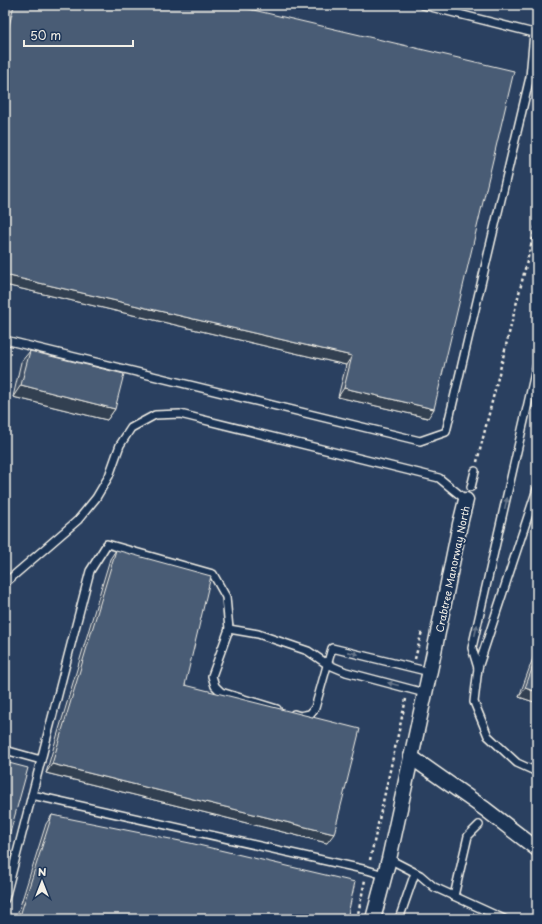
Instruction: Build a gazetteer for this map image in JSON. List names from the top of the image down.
{
  "streets": {
    "street": ["Crabtree Manorway North"]
  },
  "scale_bar": "50 m",
  "north": "top"
}
